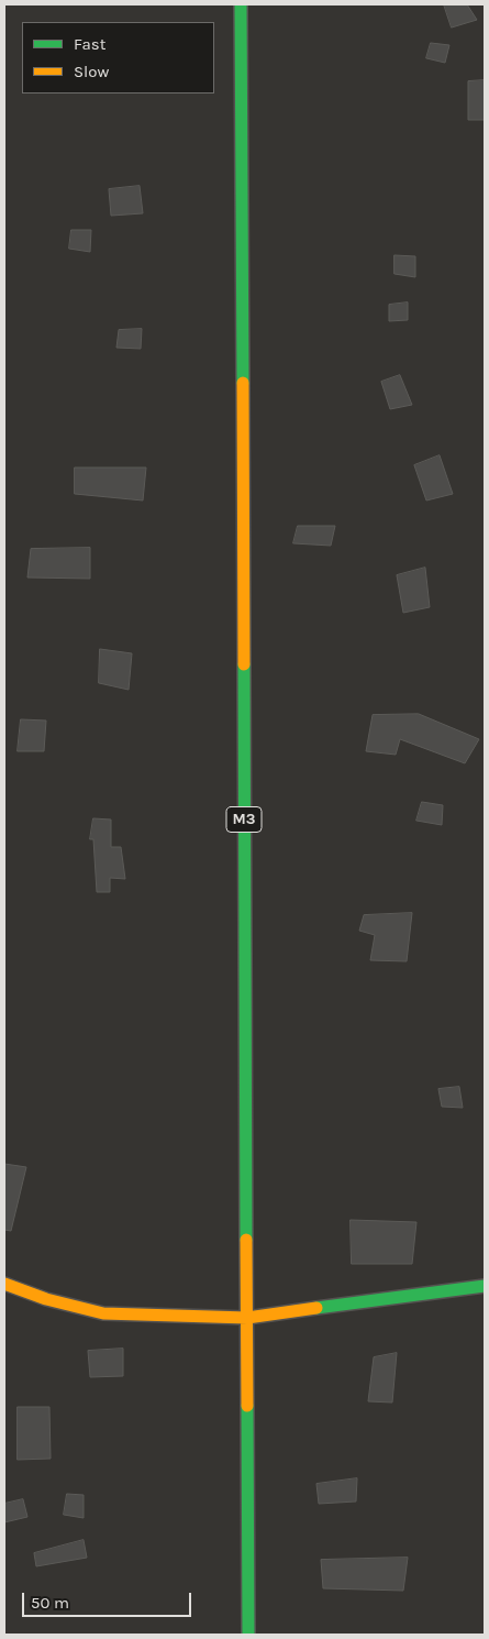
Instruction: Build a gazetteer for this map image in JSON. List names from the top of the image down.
{
  "streets": {
    "main road": ["M3"]
  },
  "legend": ["Fast", "Slow"],
  "scale_bar": "50 m"
}
